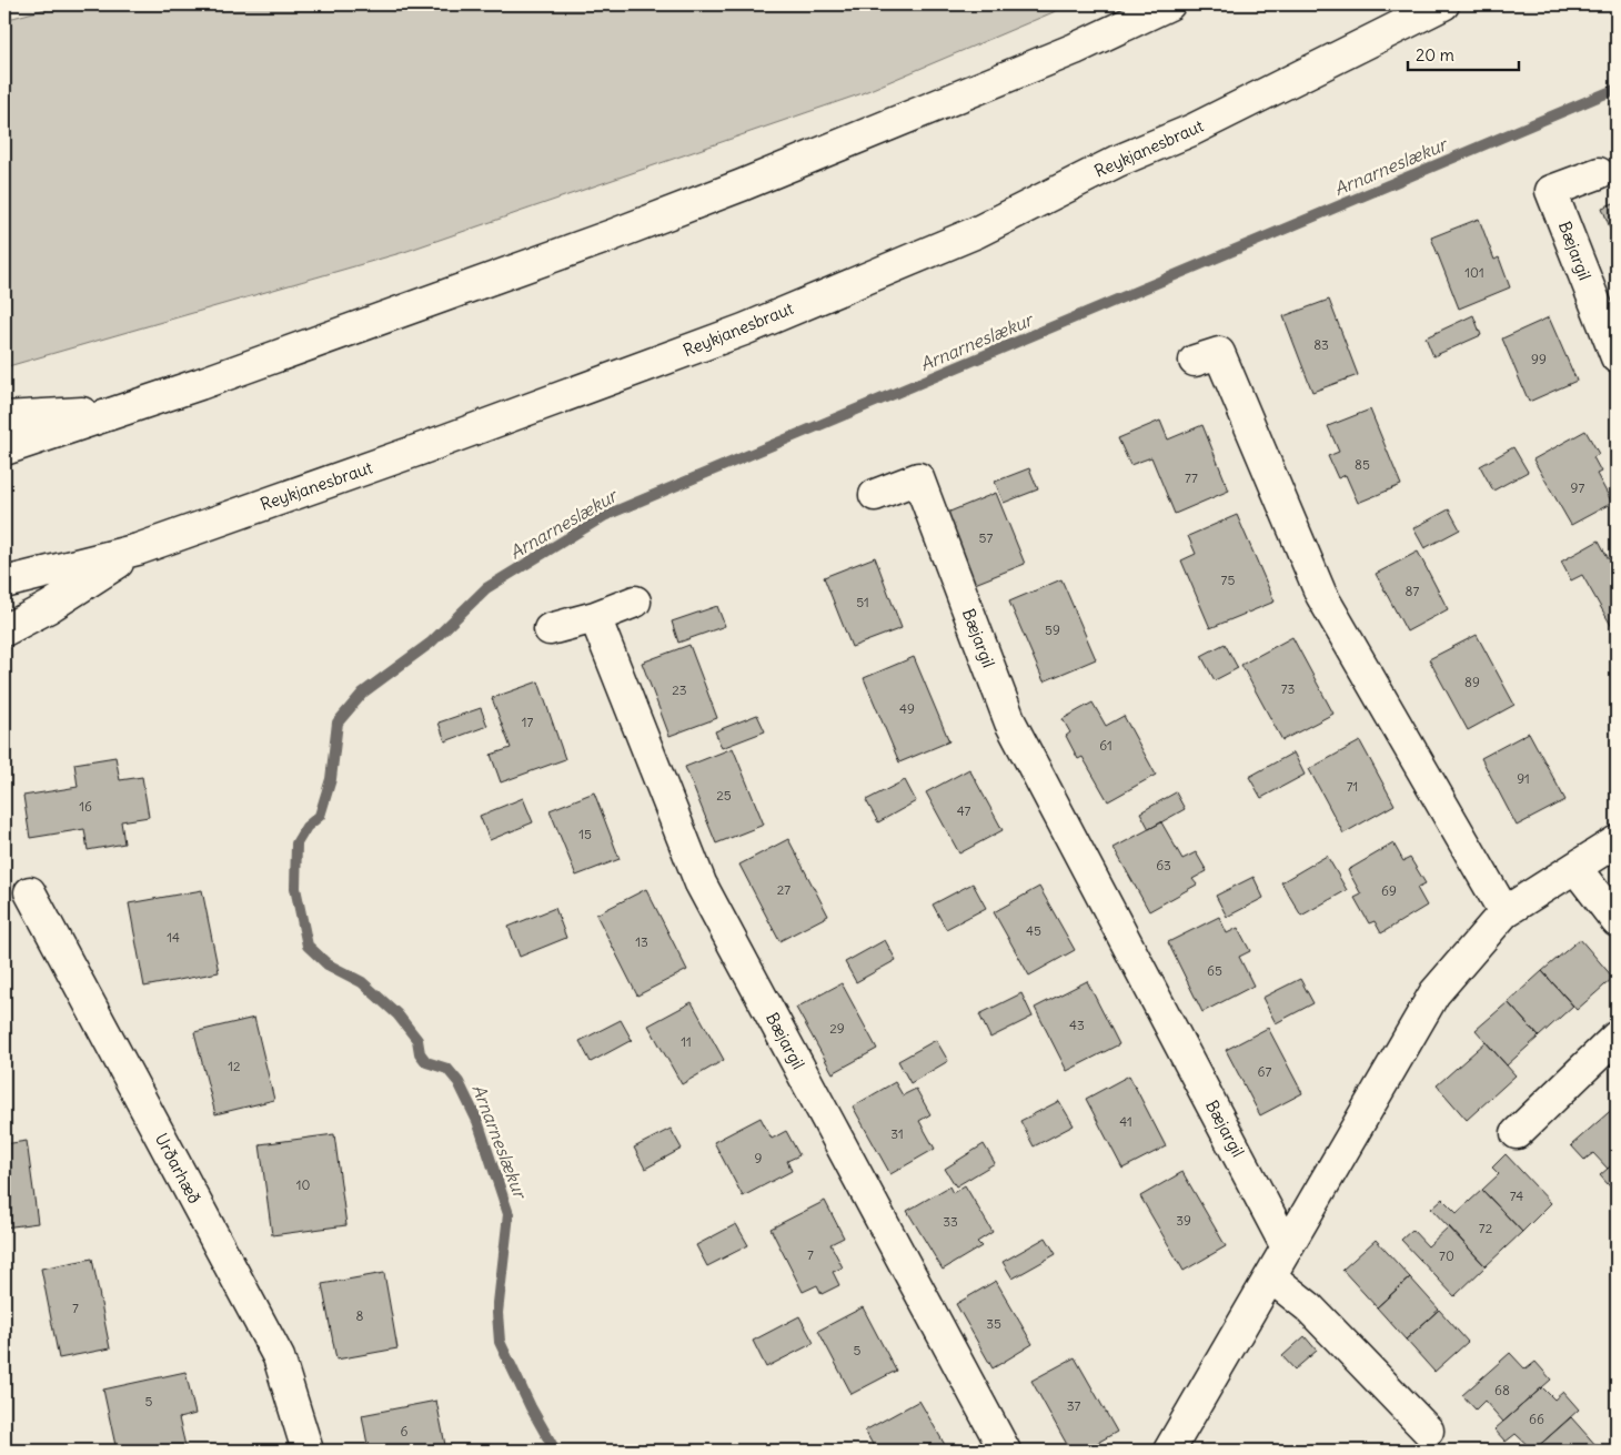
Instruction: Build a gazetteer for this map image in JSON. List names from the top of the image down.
{
  "streets": {
    "main road": ["Reykjanesbraut", "Bæjargil", "Urðarhæð"]
  },
  "water": ["Arnarneslækur"],
  "house_numbers": [
    "101",
    "83",
    "99",
    "85",
    "77",
    "97",
    "57",
    "75",
    "87",
    "51",
    "59",
    "89",
    "73",
    "23",
    "49",
    "17",
    "61",
    "91",
    "71",
    "25",
    "16",
    "47",
    "15",
    "63",
    "27",
    "69",
    "45",
    "14",
    "13",
    "65",
    "43",
    "29",
    "11",
    "12",
    "67",
    "41",
    "31",
    "9",
    "10",
    "74",
    "39",
    "33",
    "72",
    "7",
    "70",
    "7",
    "8",
    "35",
    "5",
    "68",
    "5",
    "37",
    "66",
    "6"
  ],
  "scale_bar": "20 m"
}
